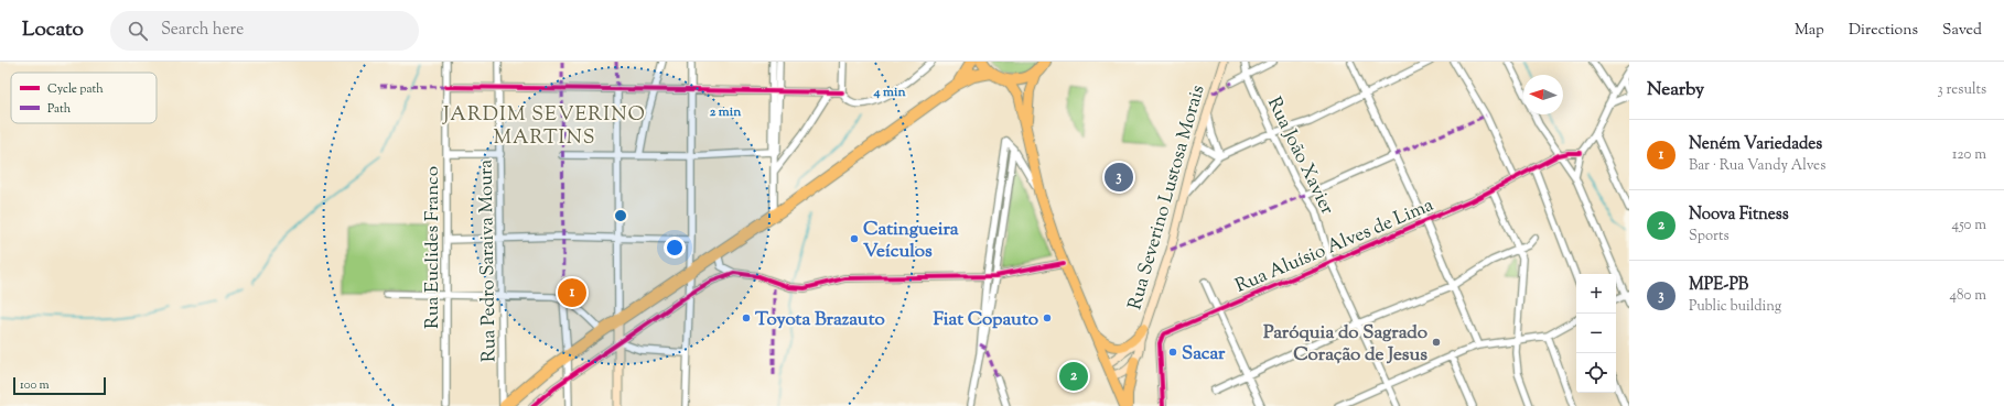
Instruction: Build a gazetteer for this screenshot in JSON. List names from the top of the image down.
{
  "streets": {
    "main road": ["Rua Severino Lustosa Morais"],
    "street": [
      "Rua João Xavier",
      "Rua Aluísio Alves de Lima",
      "Rua Euclides Franco",
      "Rua Pedro Saraiva Moura"
    ]
  },
  "crossings": [
    ["Rua João Xavier", "Rua Aluísio Alves de Lima"]
  ],
  "districts": ["JARDIM SEVERINO MARTINS"],
  "places": [
    "Catingueira Veículos",
    "Toyota Brazauto",
    "Fiat Copauto",
    "Paróquia do Sagrado Coração de Jesus",
    "Sacar"
  ],
  "legend": ["Cycle path", "Path"],
  "scale_bar": "100 m",
  "north": "left",
  "page": {
    "header": "Locato",
    "search": "Search here",
    "nav": ["Map", "Directions", "Saved"],
    "heading": ["Nearby", "3 results"],
    "list": [
      {
        "mark": "1",
        "name": "Neném Variedades",
        "note": "Bar · Rua Vandy Alves",
        "value": "120 m"
      },
      {
        "mark": "2",
        "name": "Noova Fitness",
        "note": "Sports",
        "value": "450 m"
      },
      {
        "mark": "3",
        "name": "MPE-PB",
        "note": "Public building",
        "value": "480 m"
      }
    ],
    "pins": ["3", "1", "2"],
    "map_buttons": ["+", "−"],
    "scale": "100 m"
  },
  "rings": ["4 min", "2 min"]
}
